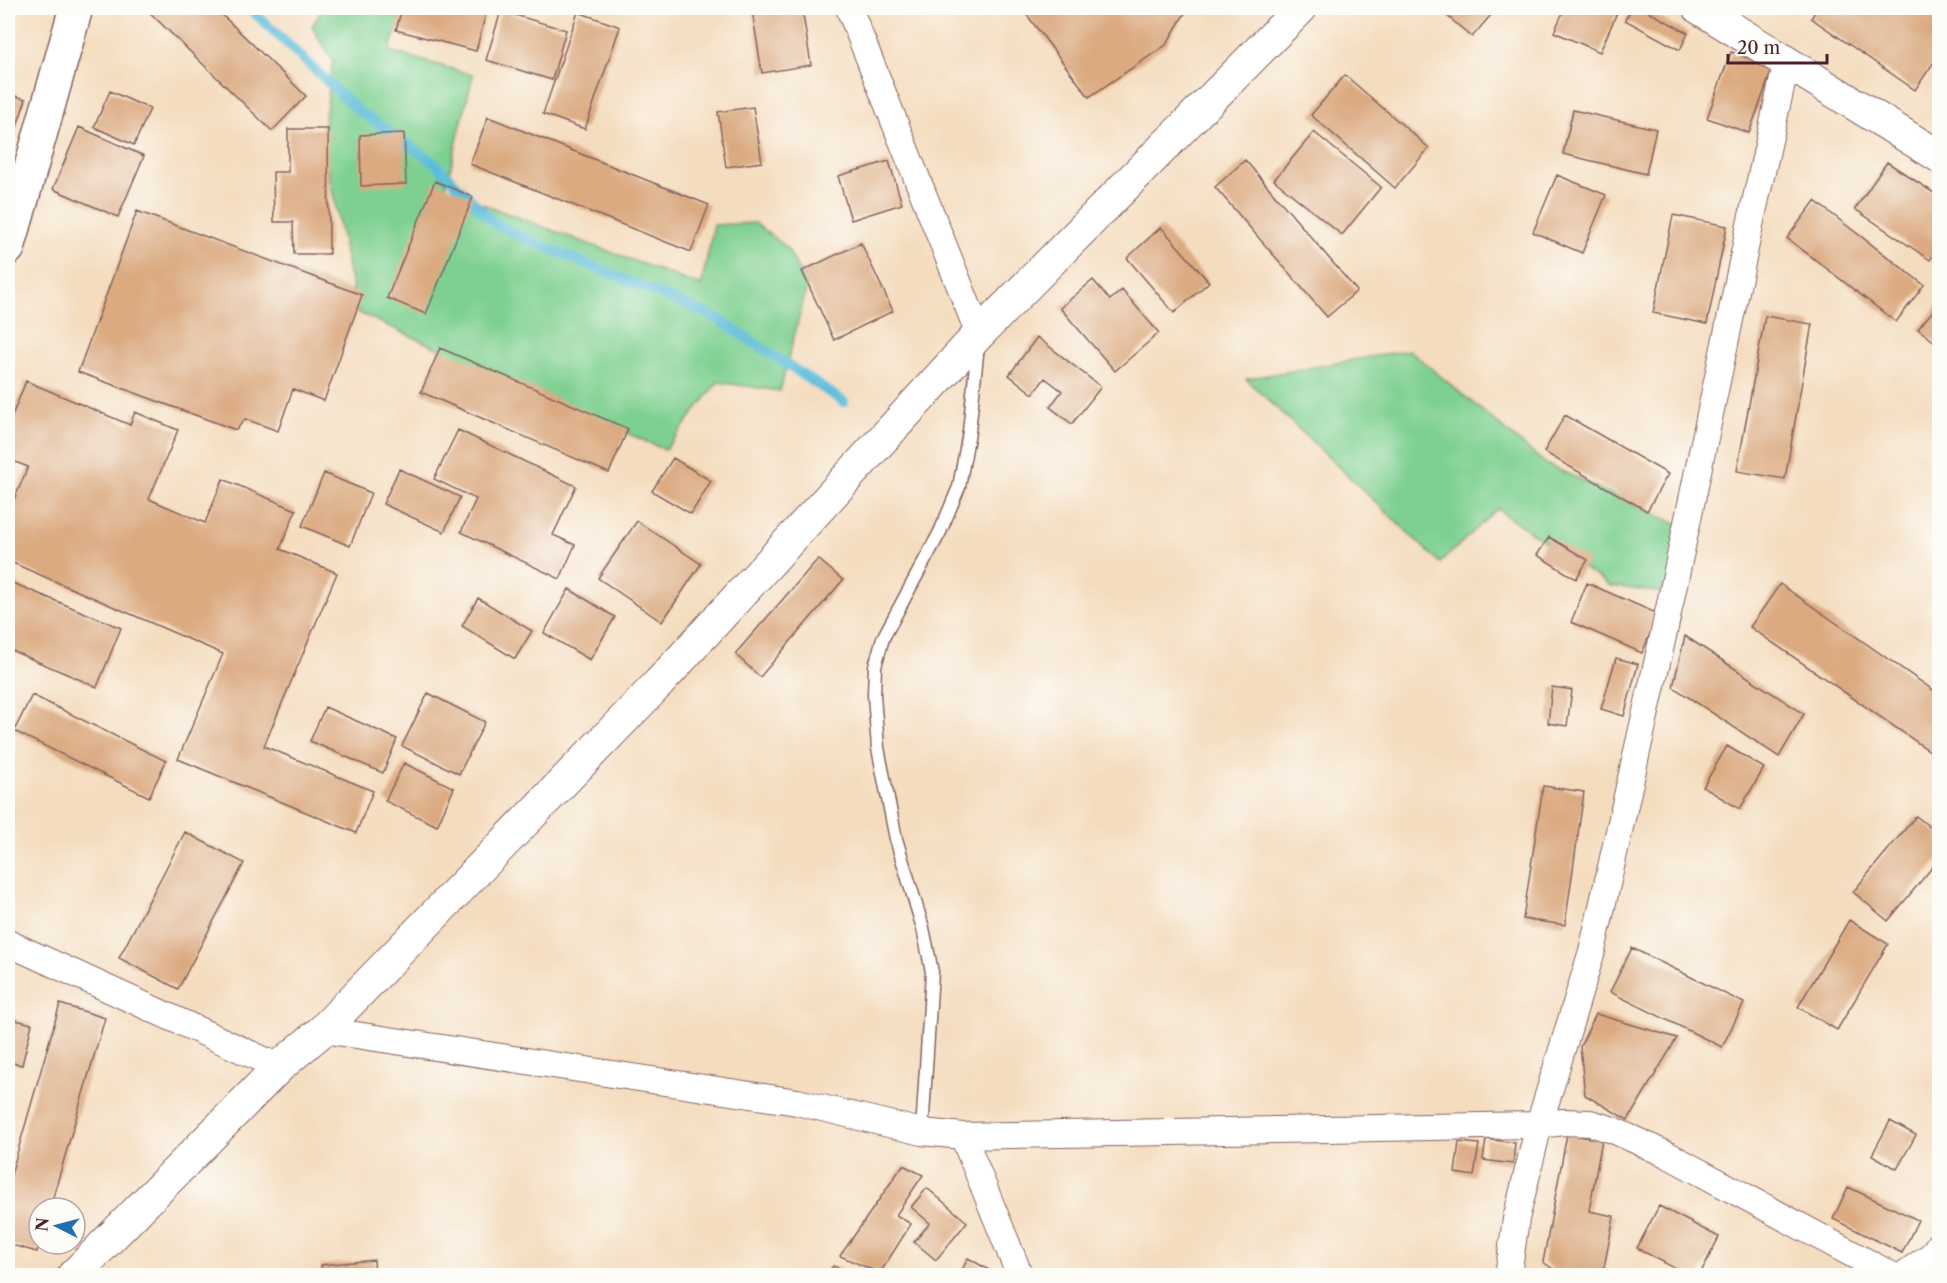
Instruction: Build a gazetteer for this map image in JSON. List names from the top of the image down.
{
  "scale_bar": "20 m",
  "north": "left"
}
